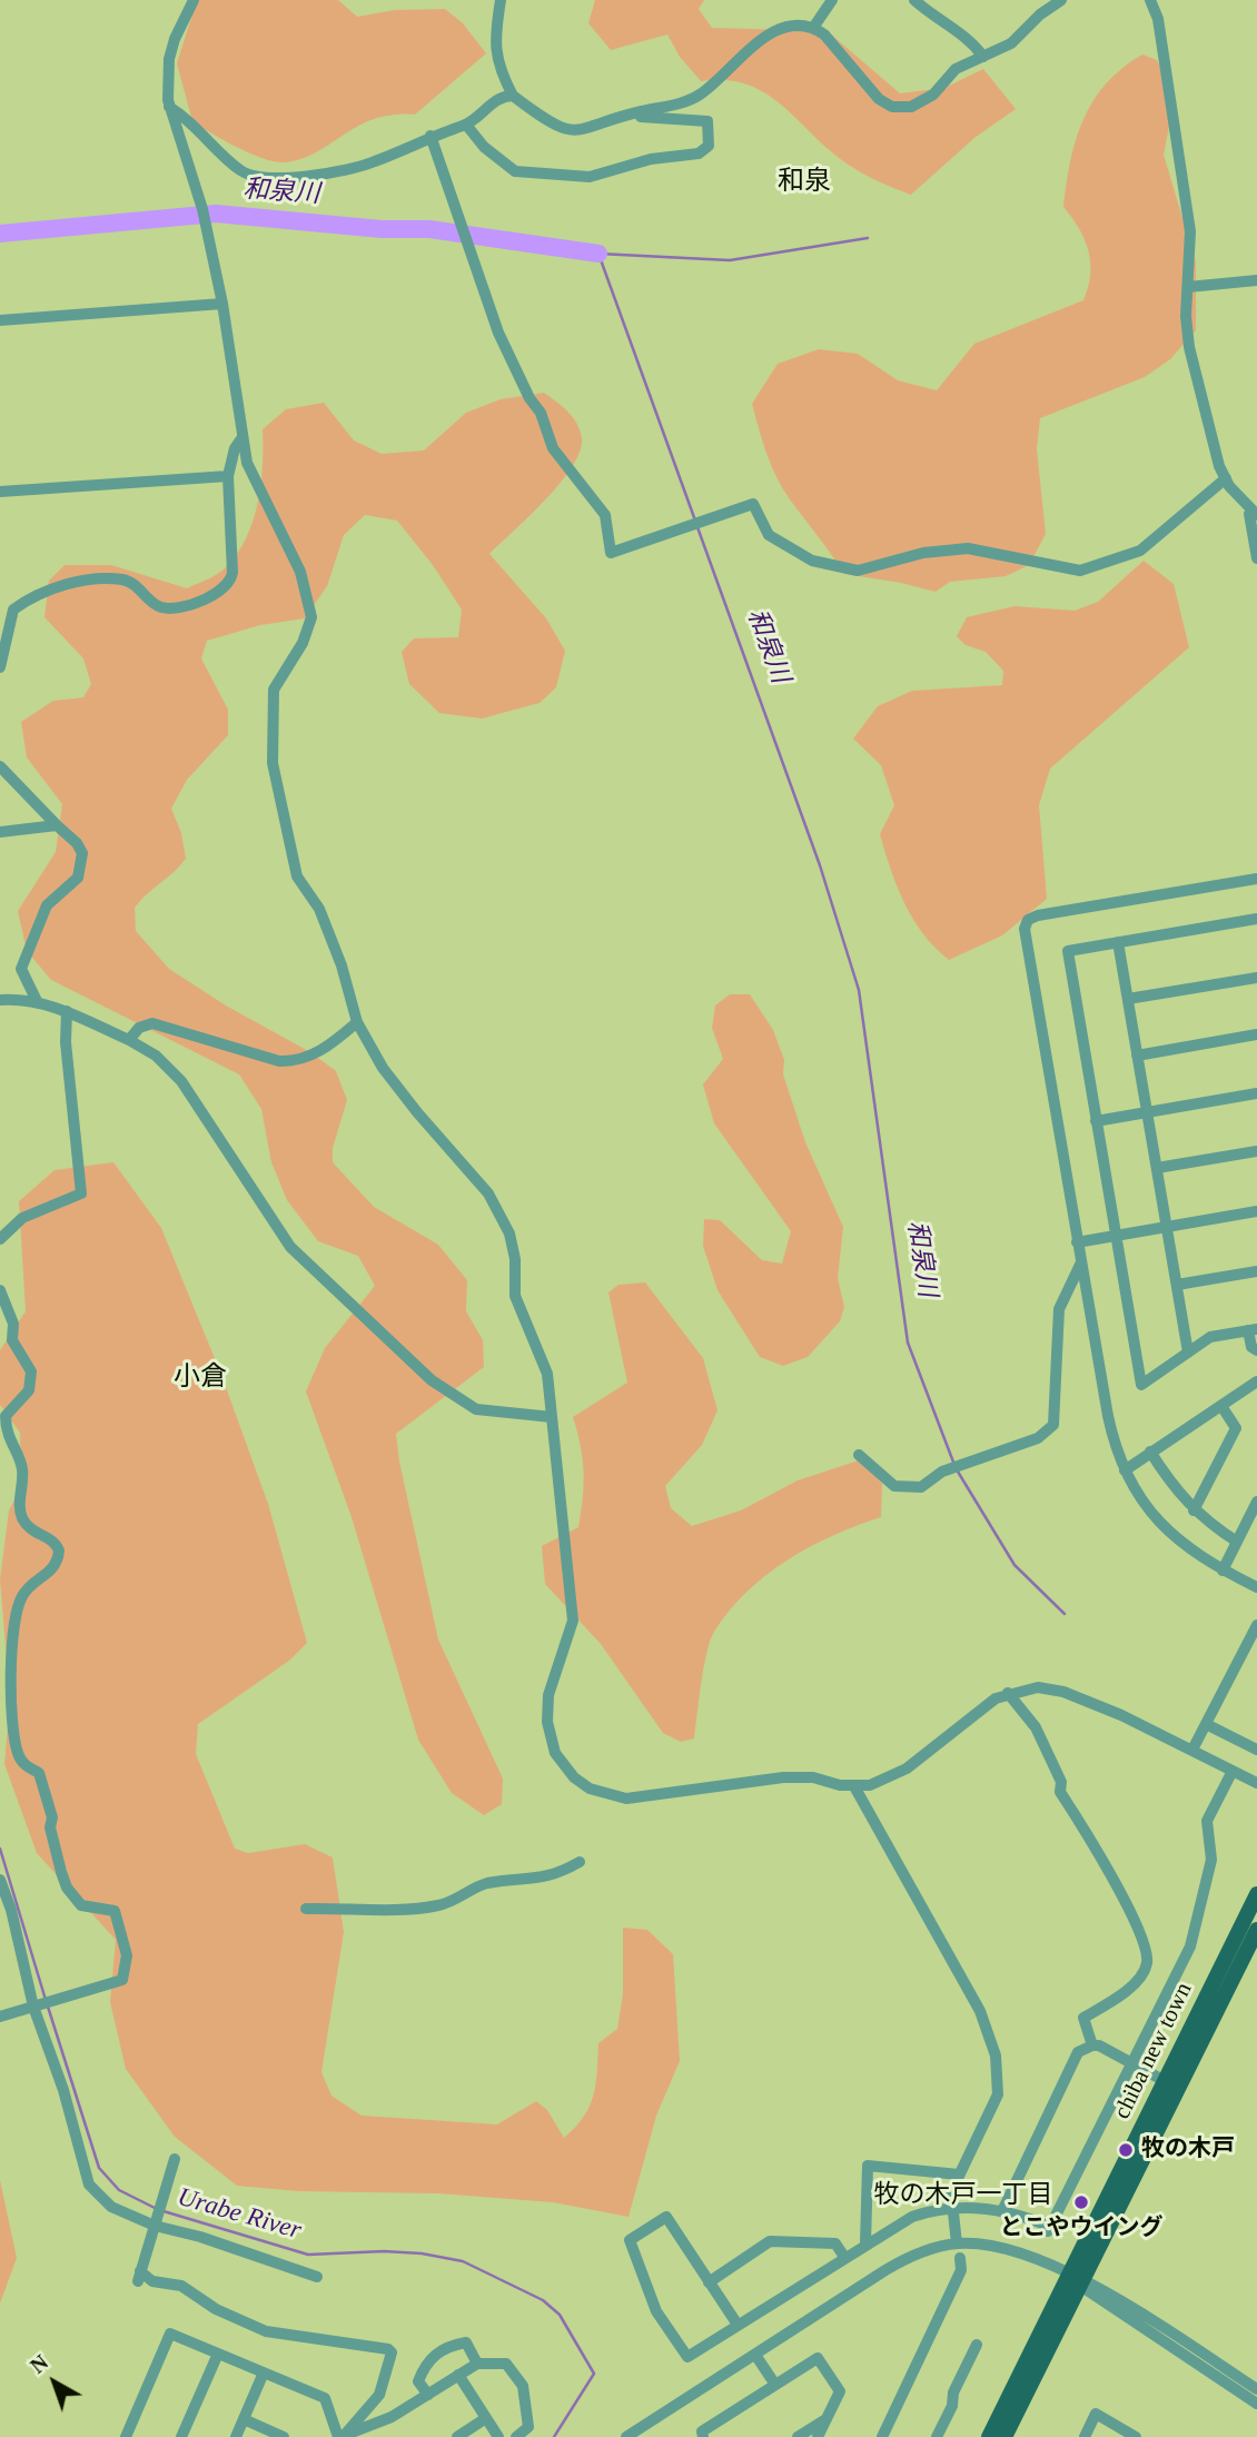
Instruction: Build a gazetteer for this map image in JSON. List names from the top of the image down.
{
  "streets": {
    "main road": ["chiba new town"]
  },
  "districts": ["和泉", "小倉", "牧の木戸一丁目"],
  "water": ["和泉川", "Urabe River"],
  "places": ["牧の木戸", "とこやウイング"],
  "north": "top left"
}
